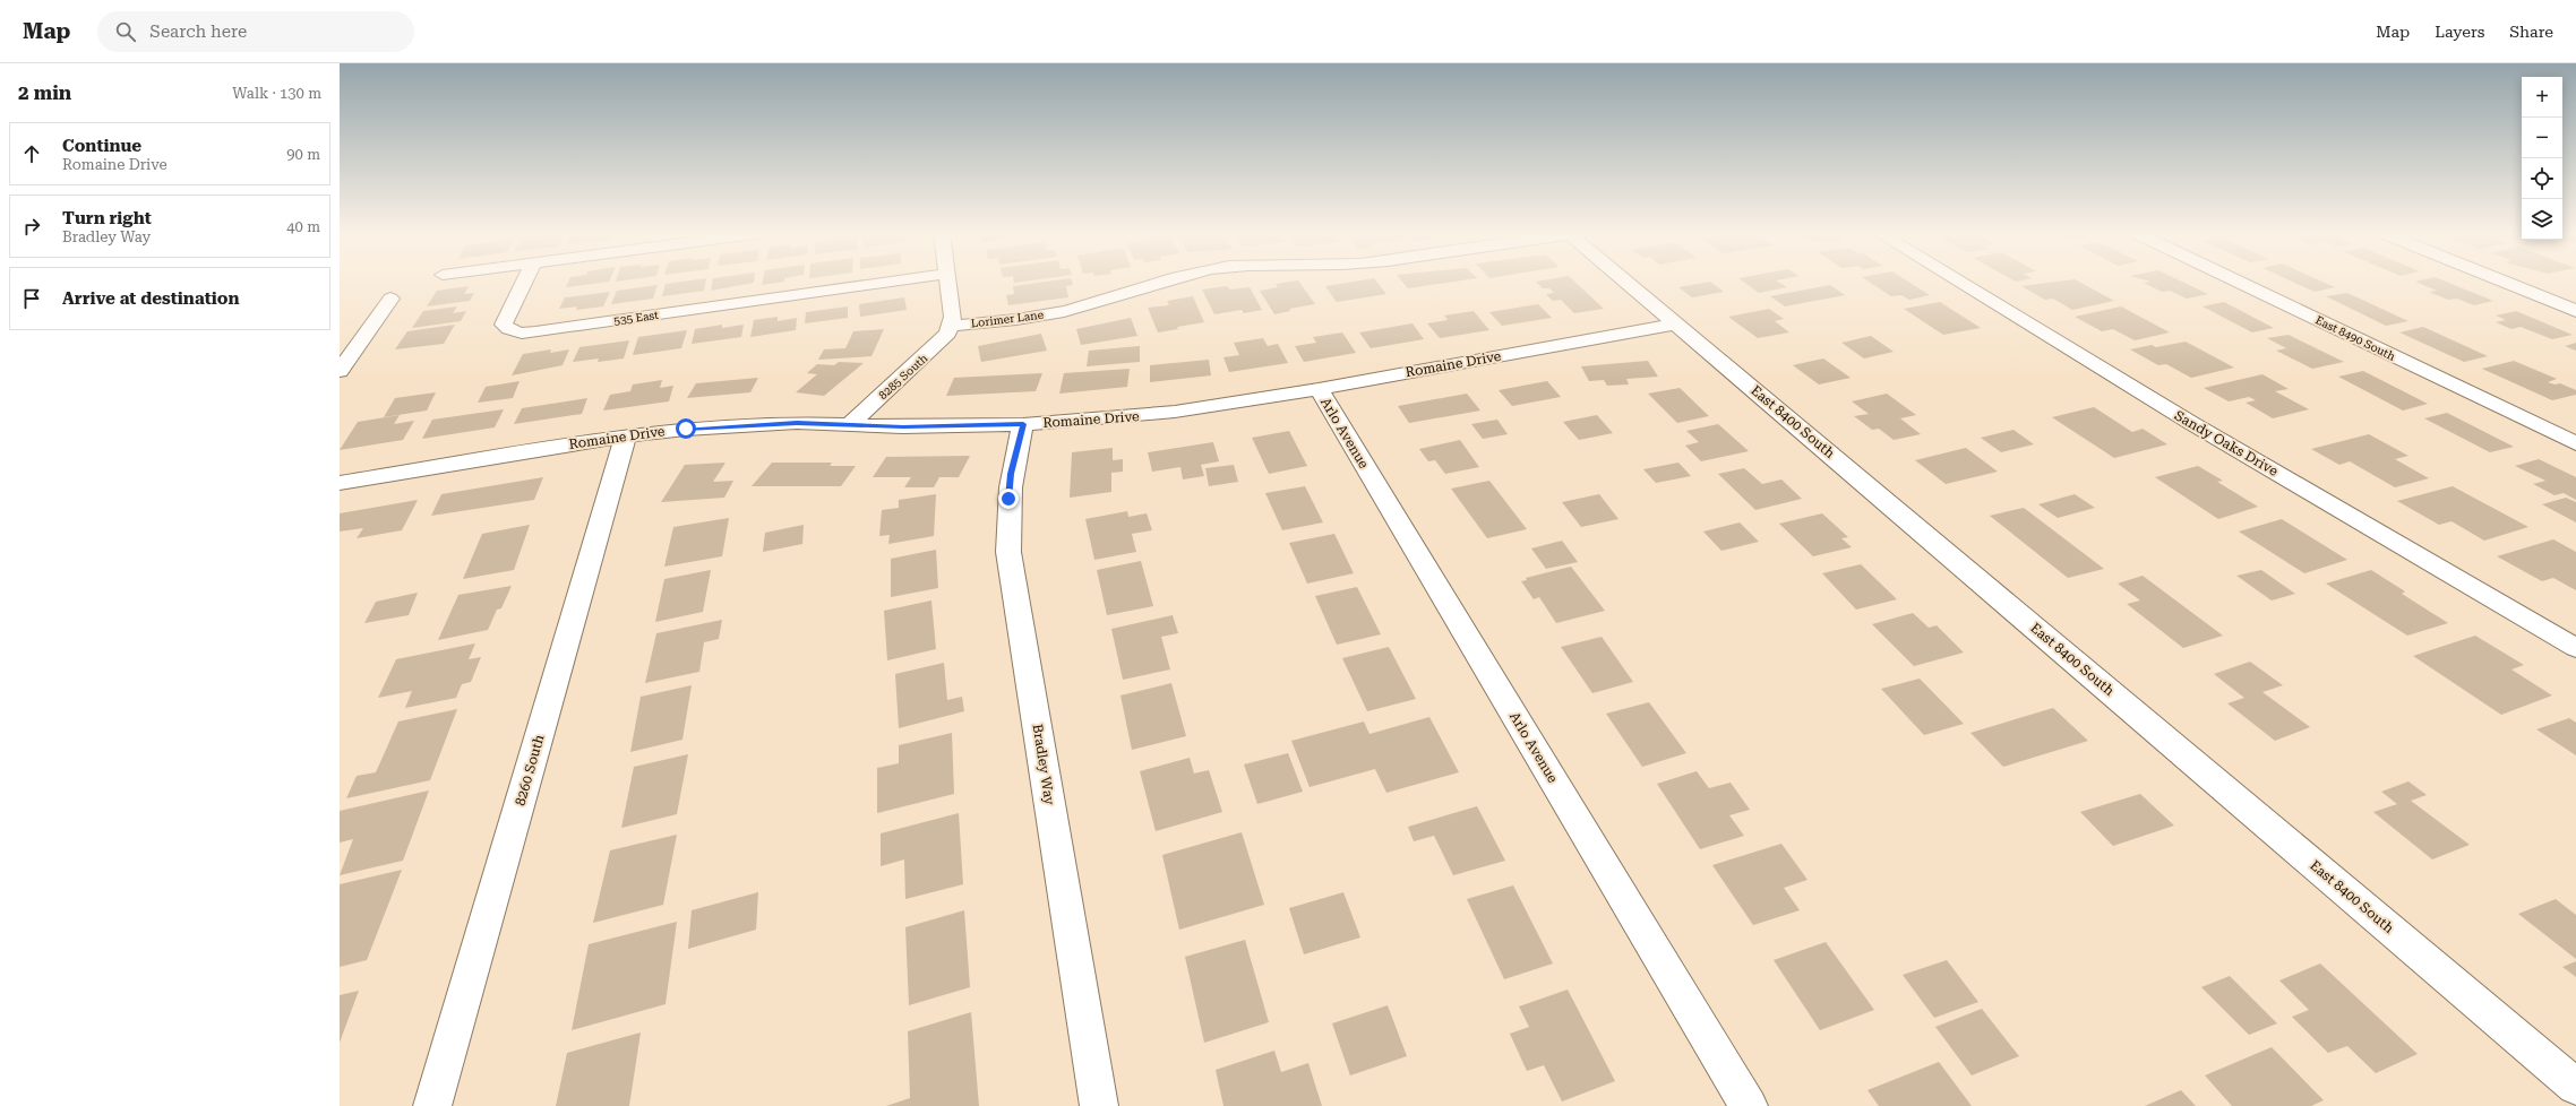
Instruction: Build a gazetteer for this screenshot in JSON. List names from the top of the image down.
{
  "streets": {
    "street": [
      "535 East",
      "Lorimer Lane",
      "East 8490 South",
      "Romaine Drive",
      "8285 South",
      "East 8400 South",
      "Arlo Avenue",
      "Sandy Oaks Drive",
      "Bradley Way",
      "8260 South"
    ]
  },
  "crossings": [
    ["Lorimer Lane", "8285 South"],
    ["Romaine Drive", "8285 South"],
    ["Romaine Drive", "East 8400 South"],
    ["Romaine Drive", "Arlo Avenue"],
    ["Romaine Drive", "Bradley Way"],
    ["Romaine Drive", "8260 South"]
  ],
  "page": {
    "header": "Map",
    "search": "Search here",
    "nav": ["Map", "Layers", "Share"],
    "heading": ["2 min", "Walk · 130 m"],
    "map_buttons": ["+", "−"],
    "list": [
      ["Continue", "Romaine Drive", "90 m"],
      ["Turn right", "Bradley Way", "40 m"],
      "Arrive at destination"
    ]
  }
}
